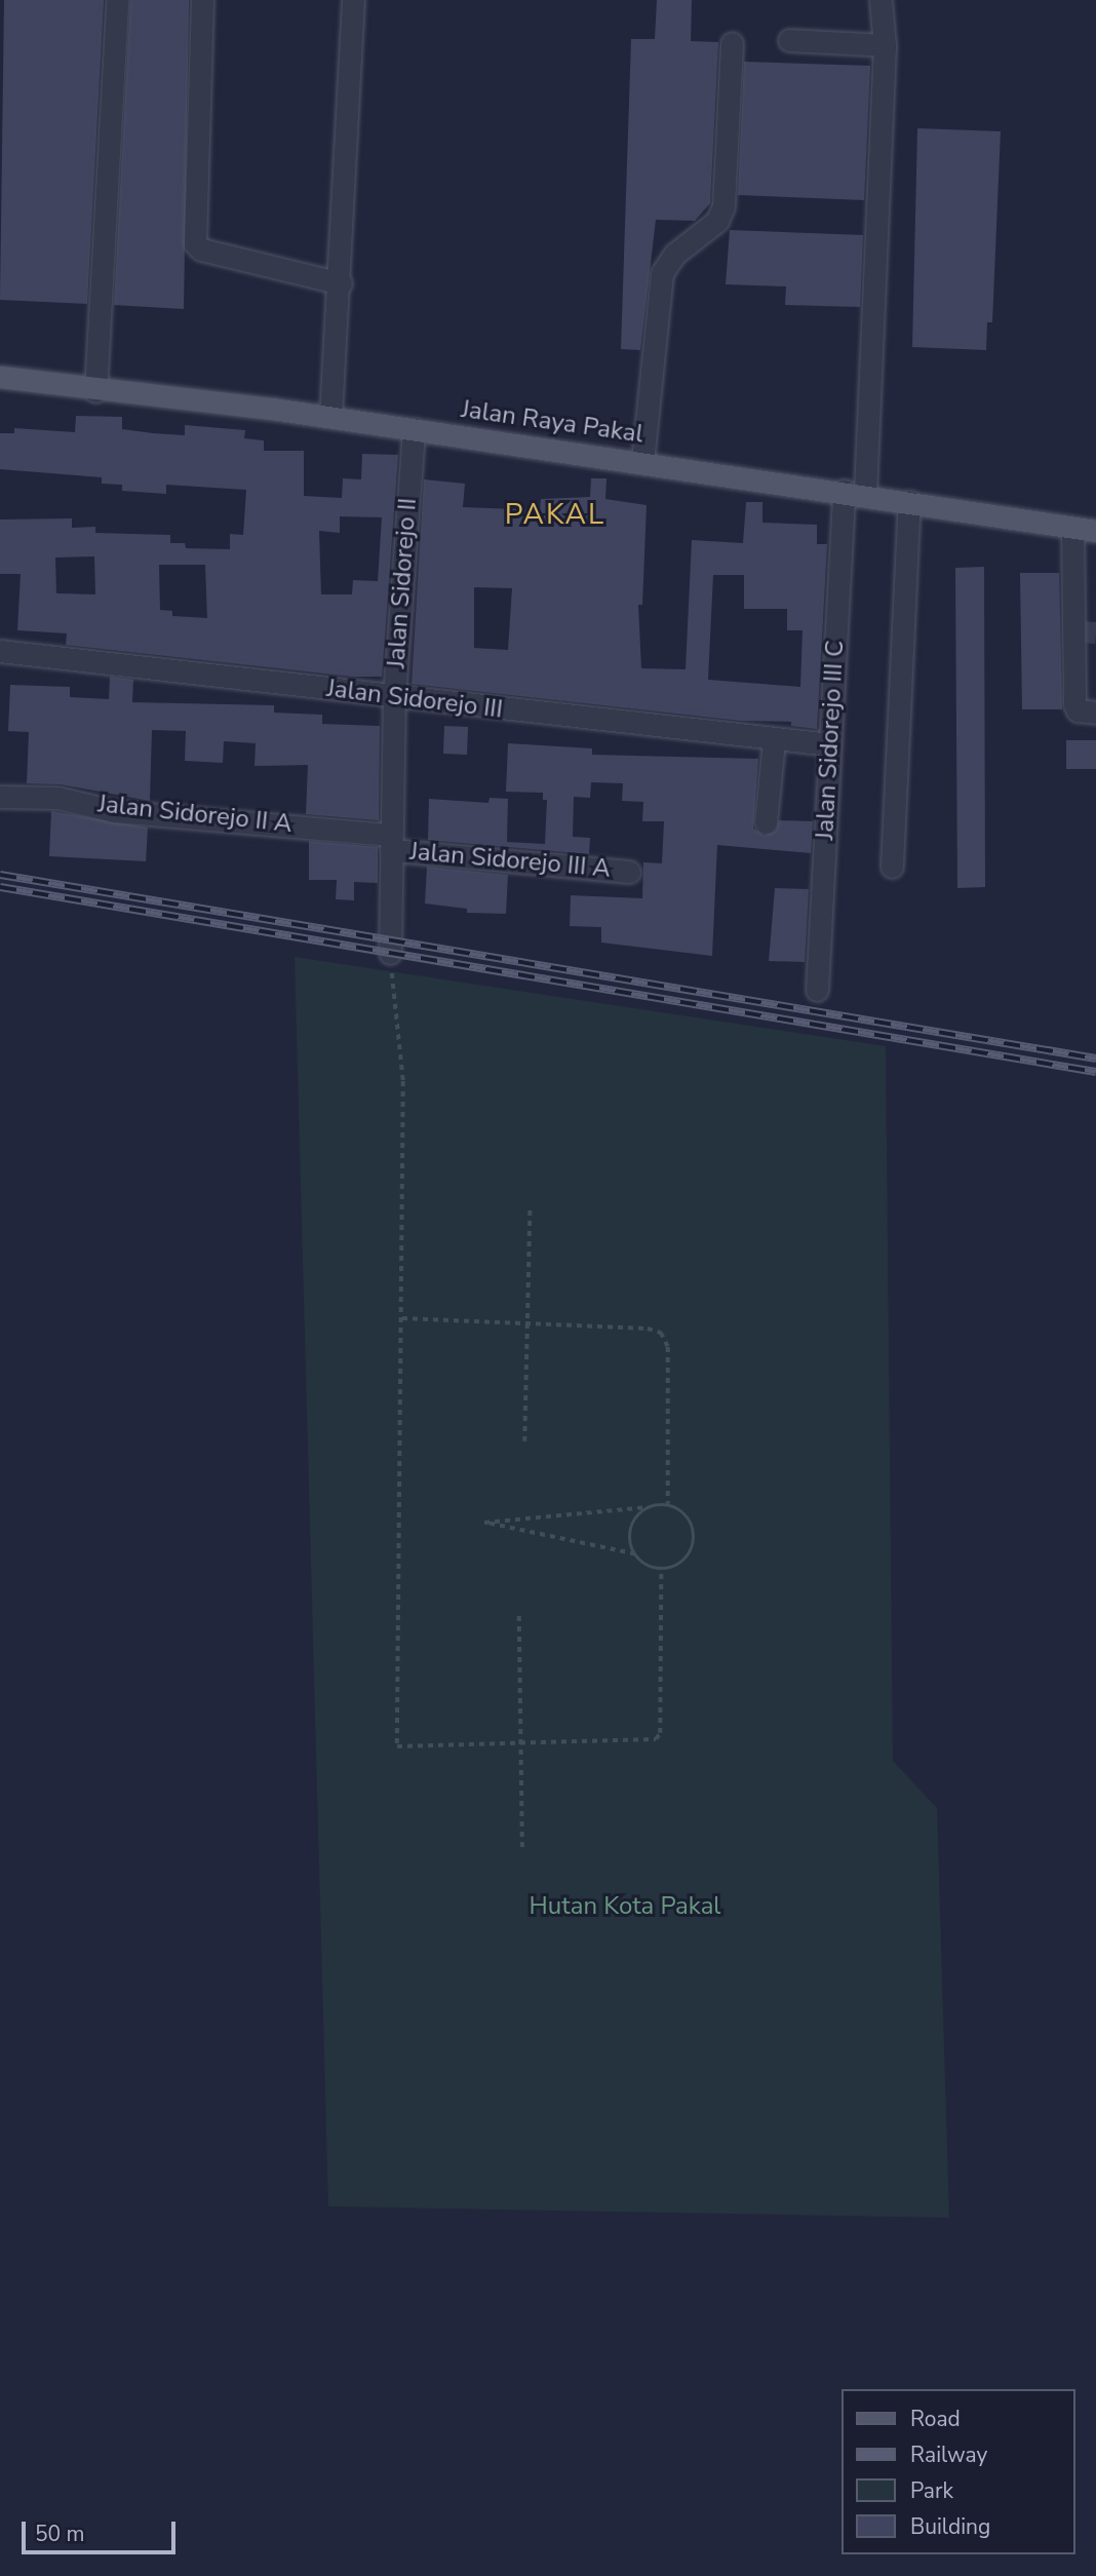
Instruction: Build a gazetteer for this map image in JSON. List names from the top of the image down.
{
  "streets": {
    "main road": ["Jalan Raya Pakal"],
    "street": [
      "Jalan Sidorejo II",
      "Jalan Sidorejo III",
      "Jalan Sidorejo III C",
      "Jalan Sidorejo II A",
      "Jalan Sidorejo III A"
    ]
  },
  "crossings": [
    ["Jalan Raya Pakal", "Jalan Sidorejo II"],
    ["Jalan Raya Pakal", "Jalan Sidorejo III C"],
    ["Jalan Sidorejo II", "Jalan Sidorejo III"],
    ["Jalan Sidorejo II", "Jalan Sidorejo II A"],
    ["Jalan Sidorejo II", "Jalan Sidorejo III A"],
    ["Jalan Sidorejo III", "Jalan Sidorejo III C"],
    ["Jalan Sidorejo II A", "Jalan Sidorejo III A"]
  ],
  "districts": ["PAKAL"],
  "parks": ["Hutan Kota Pakal"],
  "legend": [
    "Road",
    "Railway",
    "Park",
    "Building"
  ],
  "scale_bar": "50 m"
}
